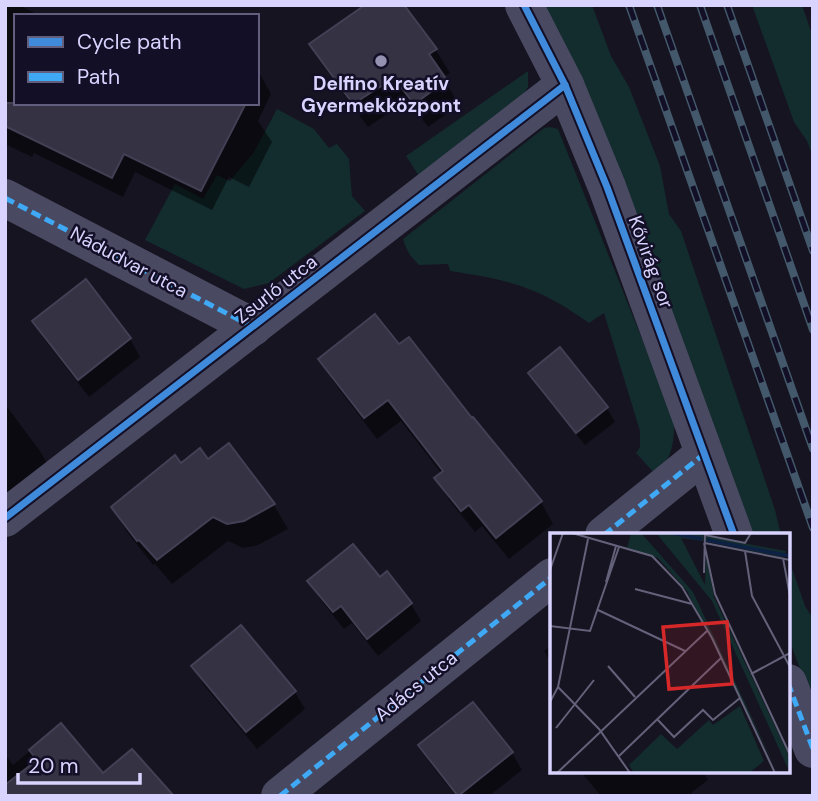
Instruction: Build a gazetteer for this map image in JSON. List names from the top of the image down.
{
  "streets": {
    "street": [
      "Nádudvar utca",
      "Kővirág sor",
      "Zsurló utca",
      "Adács utca"
    ]
  },
  "crossings": [
    ["Nádudvar utca", "Zsurló utca"],
    ["Kővirág sor", "Zsurló utca"]
  ],
  "places": ["Delfino Kreatív Gyermekközpont"],
  "legend": ["Cycle path", "Path"],
  "scale_bar": "20 m"
}
